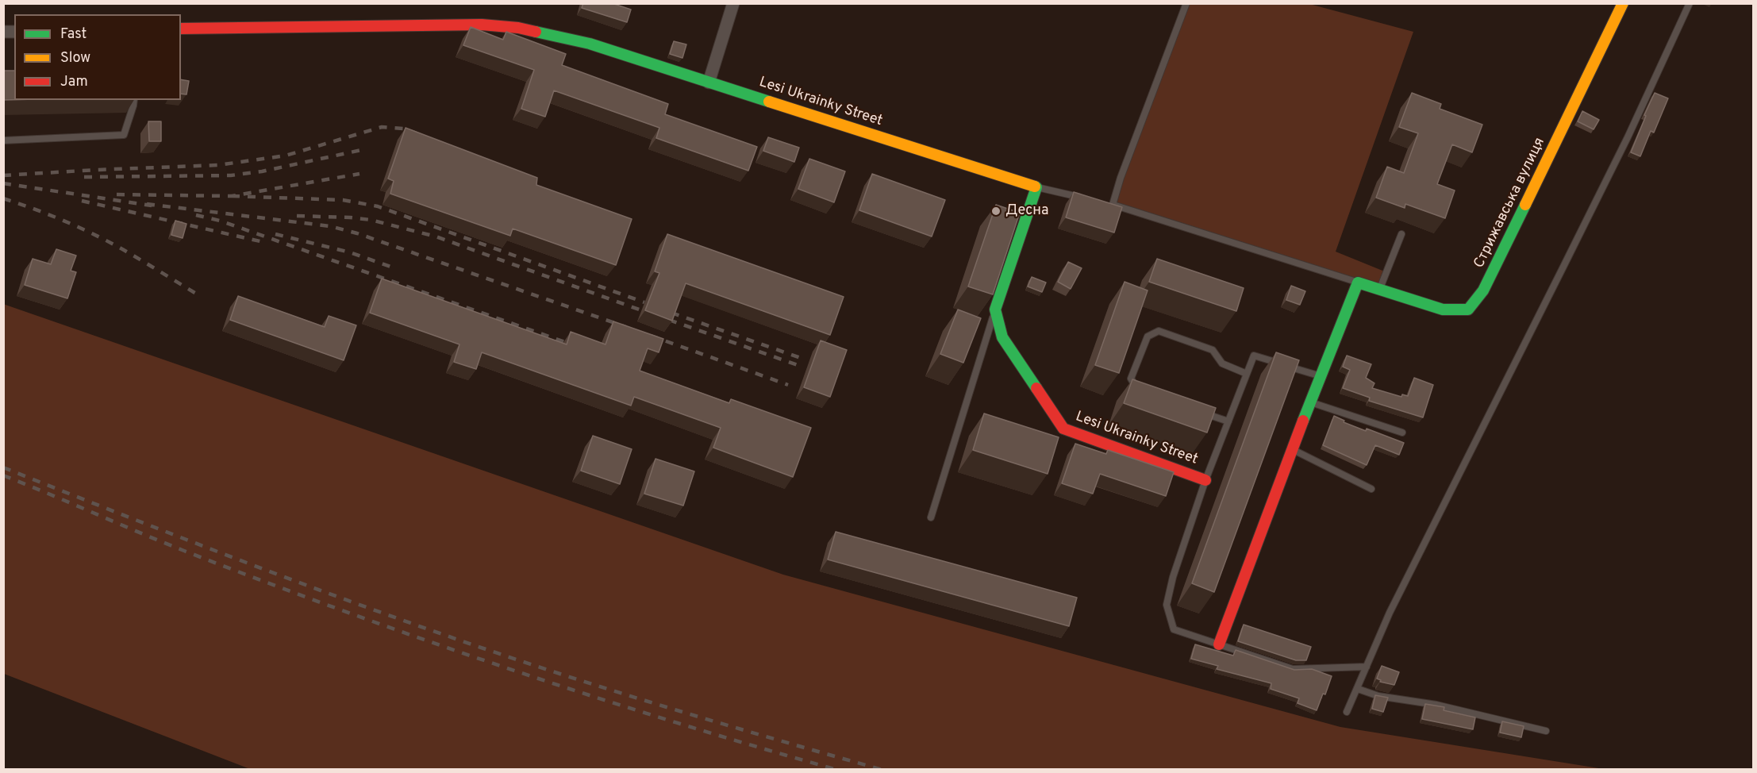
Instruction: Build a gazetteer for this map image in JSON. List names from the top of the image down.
{
  "streets": {
    "street": ["Lesi Ukrainky Street", "Стрижавська вулиця"]
  },
  "places": ["Десна"],
  "legend": ["Fast", "Slow", "Jam"]
}
